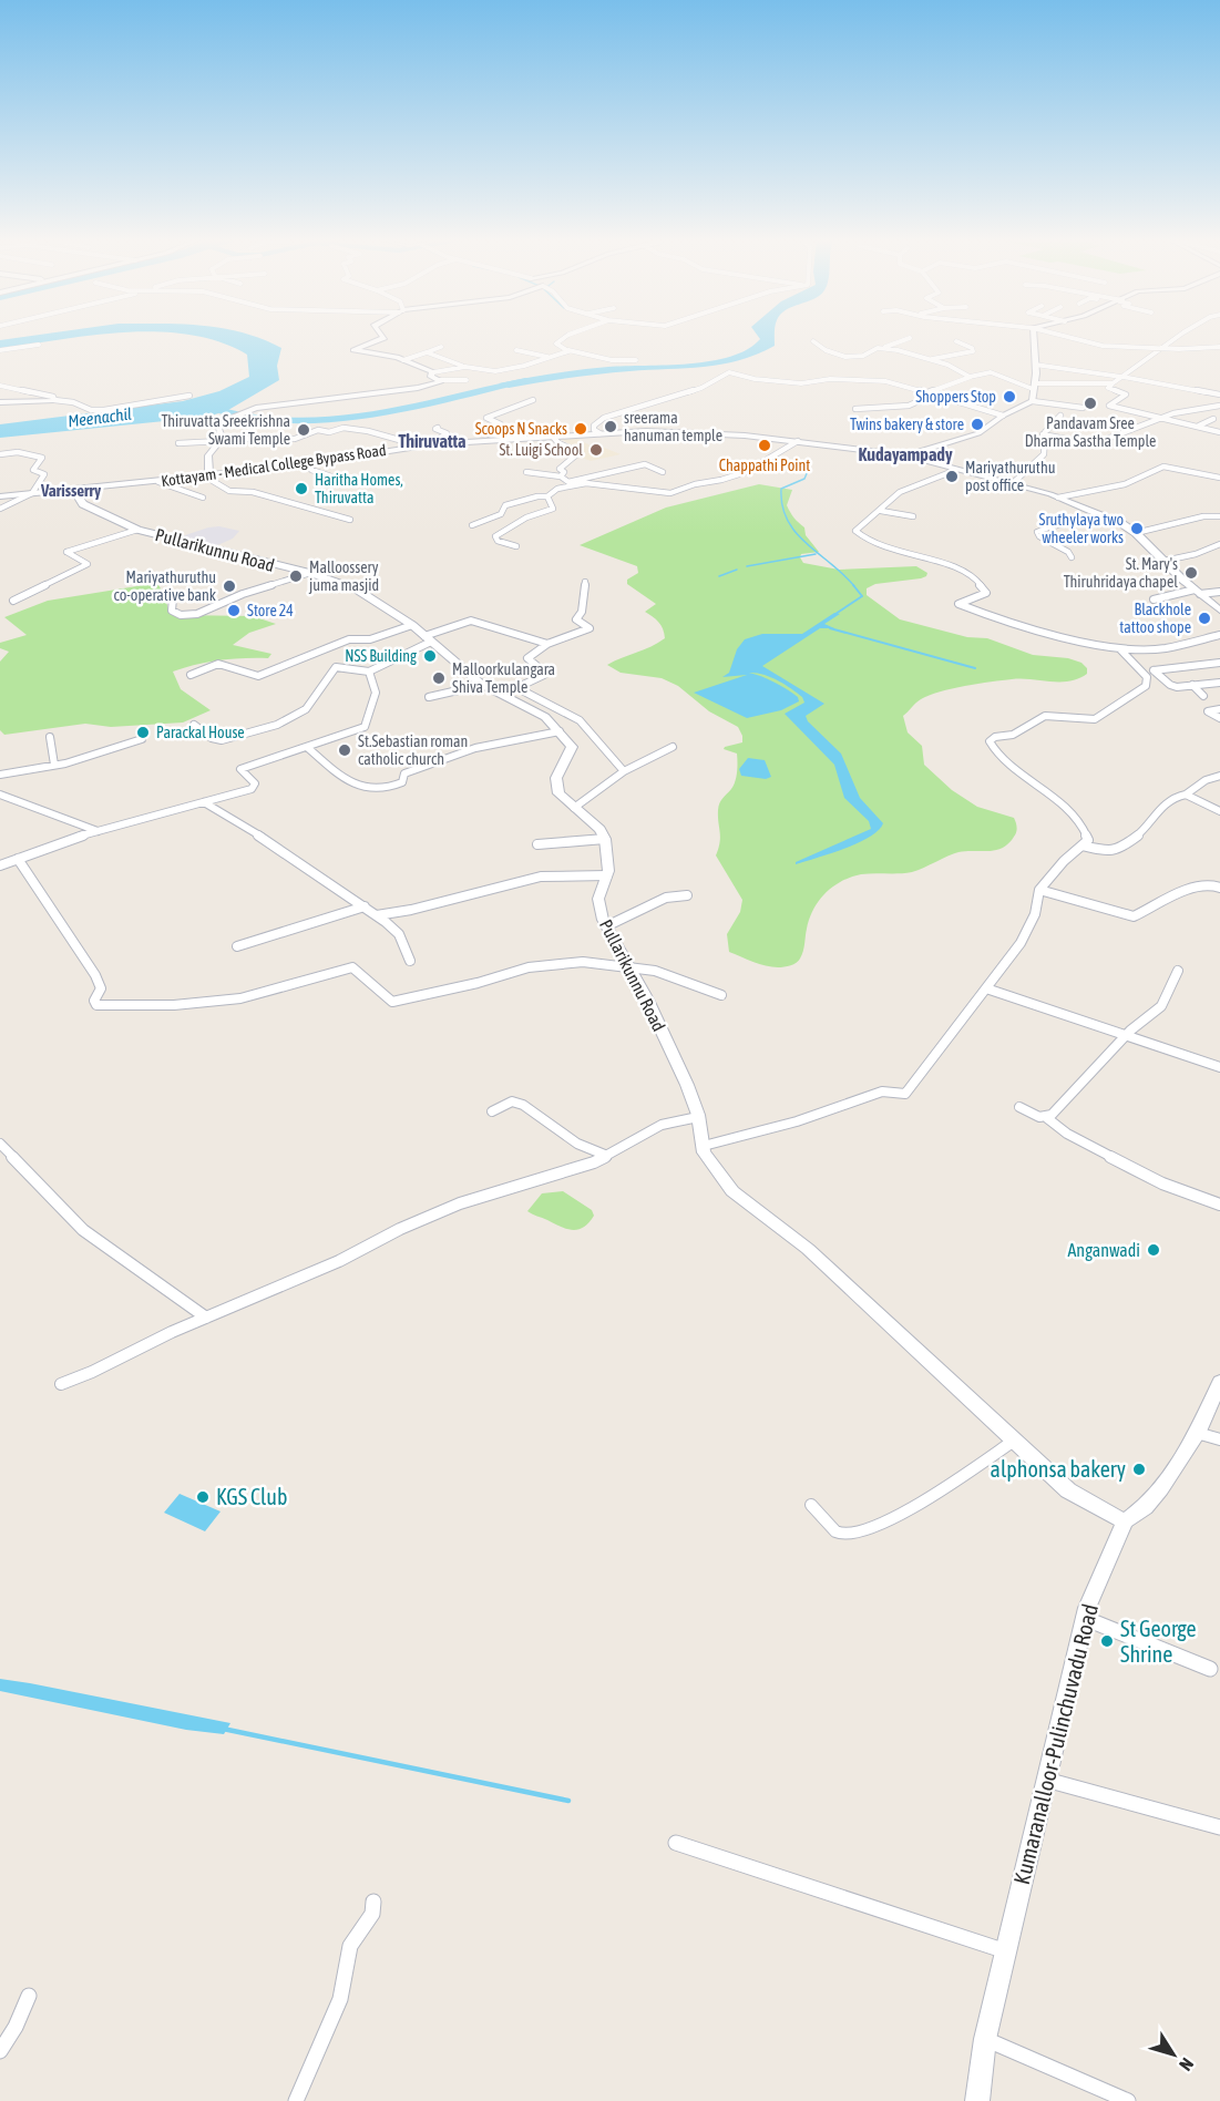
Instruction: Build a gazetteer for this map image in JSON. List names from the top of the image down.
{
  "streets": {
    "main road": ["Kottayam - Medical College Bypass Road", "Pullarikunnu Road", "Kumaranalloor-Pulinchuvadu Road"]
  },
  "crossings": [
    ["Kottayam - Medical College Bypass Road", "Pullarikunnu Road"],
    ["Pullarikunnu Road", "Kumaranalloor-Pulinchuvadu Road"]
  ],
  "districts": ["Thiruvatta", "Kudayampady", "Varisserry"],
  "water": ["Meenachil"],
  "places": [
    "Shoppers Stop",
    "Pandavam Sree Dharma Sastha Temple",
    "Twins bakery & store",
    "sreerama hanuman temple",
    "Scoops N Snacks",
    "Thiruvatta Sreekrishna Swami Temple",
    "Chappathi Point",
    "St. Luigi School",
    "Mariyathuruthu post office",
    "Haritha Homes, Thiruvatta",
    "Sruthylaya two wheeler works",
    "St. Mary's Thiruhridaya chapel",
    "Malloossery juma masjid",
    "Mariyathuruthu co-operative bank",
    "Store 24",
    "Blackhole tattoo shope",
    "NSS Building",
    "Malloorkulangara Shiva Temple",
    "Parackal House",
    "St.Sebastian roman catholic church",
    "Anganwadi",
    "alphonsa bakery",
    "KGS Club",
    "St George Shrine"
  ],
  "north": "bottom right"
}
